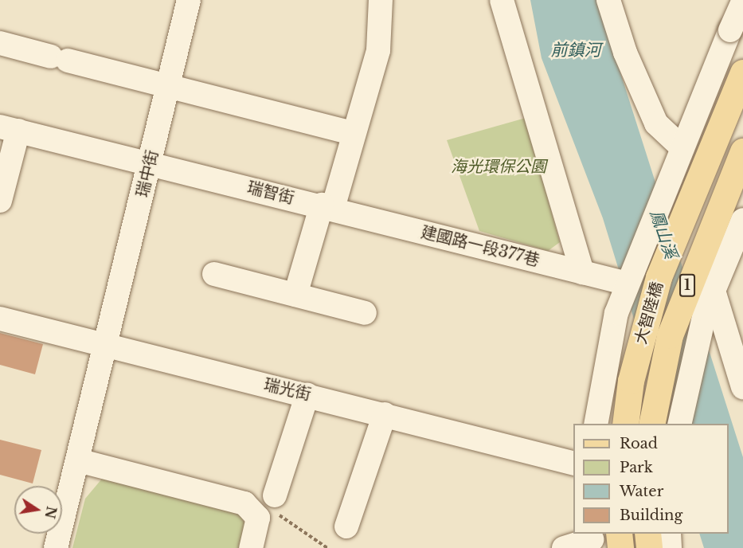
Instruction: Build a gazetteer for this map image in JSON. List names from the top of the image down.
{
  "streets": {
    "main road": ["1", "大智陸橋"],
    "street": [
      "瑞中街",
      "瑞智街",
      "建國路一段377巷",
      "瑞光街"
    ]
  },
  "crossings": [
    ["瑞中街", "瑞智街"],
    ["瑞中街", "瑞光街"],
    ["瑞智街", "建國路一段377巷"]
  ],
  "water": ["前鎮河", "鳳山溪"],
  "parks": ["海光環保公園"],
  "legend": [
    "Road",
    "Park",
    "Water",
    "Building"
  ],
  "north": "right"
}
